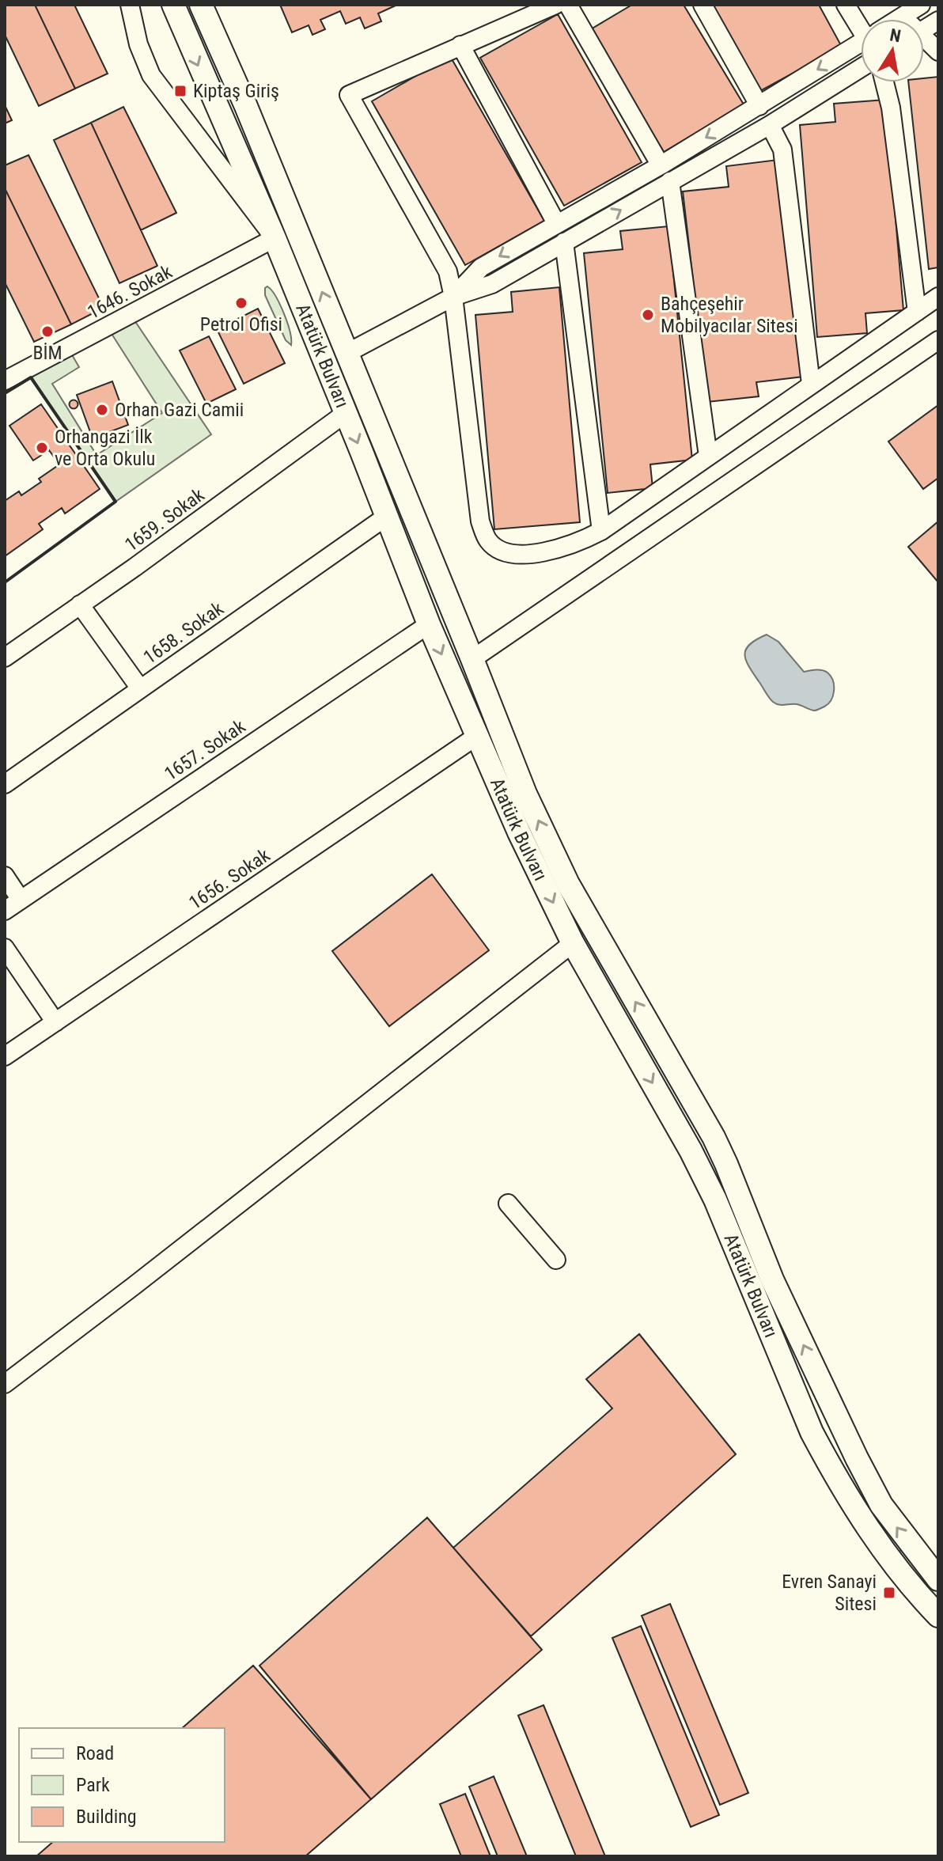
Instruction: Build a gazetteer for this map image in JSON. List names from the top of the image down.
{
  "streets": {
    "main road": ["Atatürk Bulvarı"],
    "street": [
      "1646. Sokak",
      "1659. Sokak",
      "1658. Sokak",
      "1657. Sokak",
      "1656. Sokak"
    ]
  },
  "crossings": [
    ["1646. Sokak", "Atatürk Bulvarı"],
    ["Atatürk Bulvarı", "1659. Sokak"],
    ["Atatürk Bulvarı", "1658. Sokak"],
    ["Atatürk Bulvarı", "1657. Sokak"],
    ["Atatürk Bulvarı", "1656. Sokak"]
  ],
  "places": {
    "transit": ["Kiptaş Giriş", "Evren Sanayi Sitesi"],
    "other": [
      "Petrol Ofisi",
      "Bahçeşehir Mobilyacılar Sitesi",
      "BİM",
      "Orhan Gazi Camii",
      "Orhangazi İlk ve Orta Okulu"
    ]
  },
  "legend": ["Road", "Park", "Building"],
  "north": "top"
}
